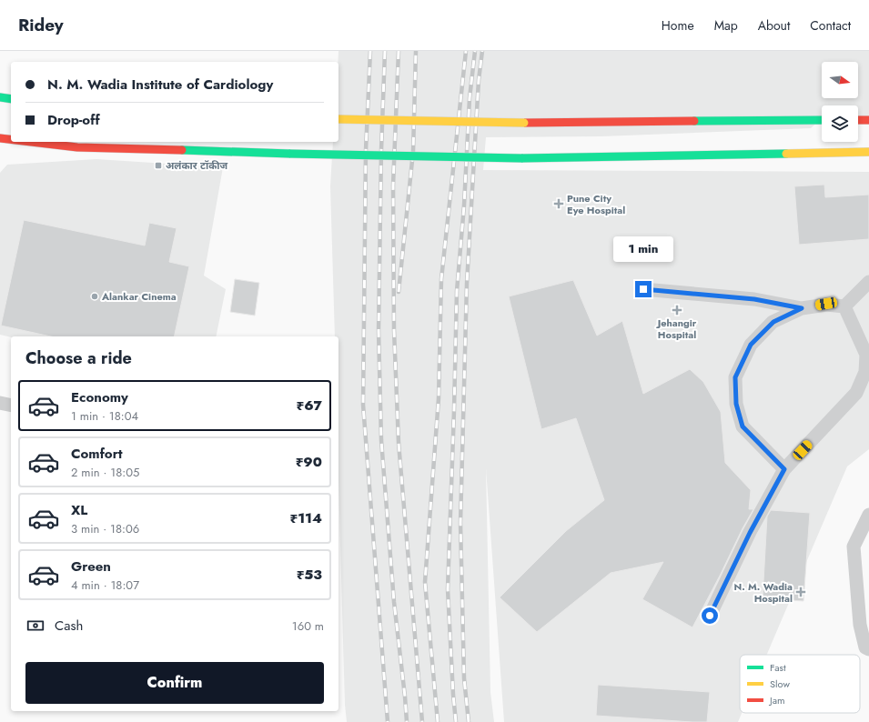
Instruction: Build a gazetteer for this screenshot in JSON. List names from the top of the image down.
{
  "places": {
    "transit": ["अलंकार टॉकीज"],
    "health": ["Pune City Eye Hospital", "Jehangir Hospital", "N. M. Wadia Hospital"],
    "other": ["Alankar Cinema"]
  },
  "legend": ["Fast", "Slow", "Jam"],
  "north": "right",
  "page": {
    "header": "Ridey",
    "nav": [
      "Home",
      "Map",
      "About",
      "Contact"
    ],
    "banner": ["N. M. Wadia Institute of Cardiology", "Drop-off"],
    "bubble": "1 min",
    "heading": "Choose a ride",
    "list": [
      {
        "name": "Economy",
        "note": "1 min · 18:04",
        "value": "₹67"
      },
      {
        "name": "Comfort",
        "note": "2 min · 18:05",
        "value": "₹90"
      },
      {
        "name": "XL",
        "note": "3 min · 18:06",
        "value": "₹114"
      },
      {
        "name": "Green",
        "note": "4 min · 18:07",
        "value": "₹53"
      }
    ],
    "pay": ["Cash", "160 m"],
    "buttons": "Confirm"
  }
}
